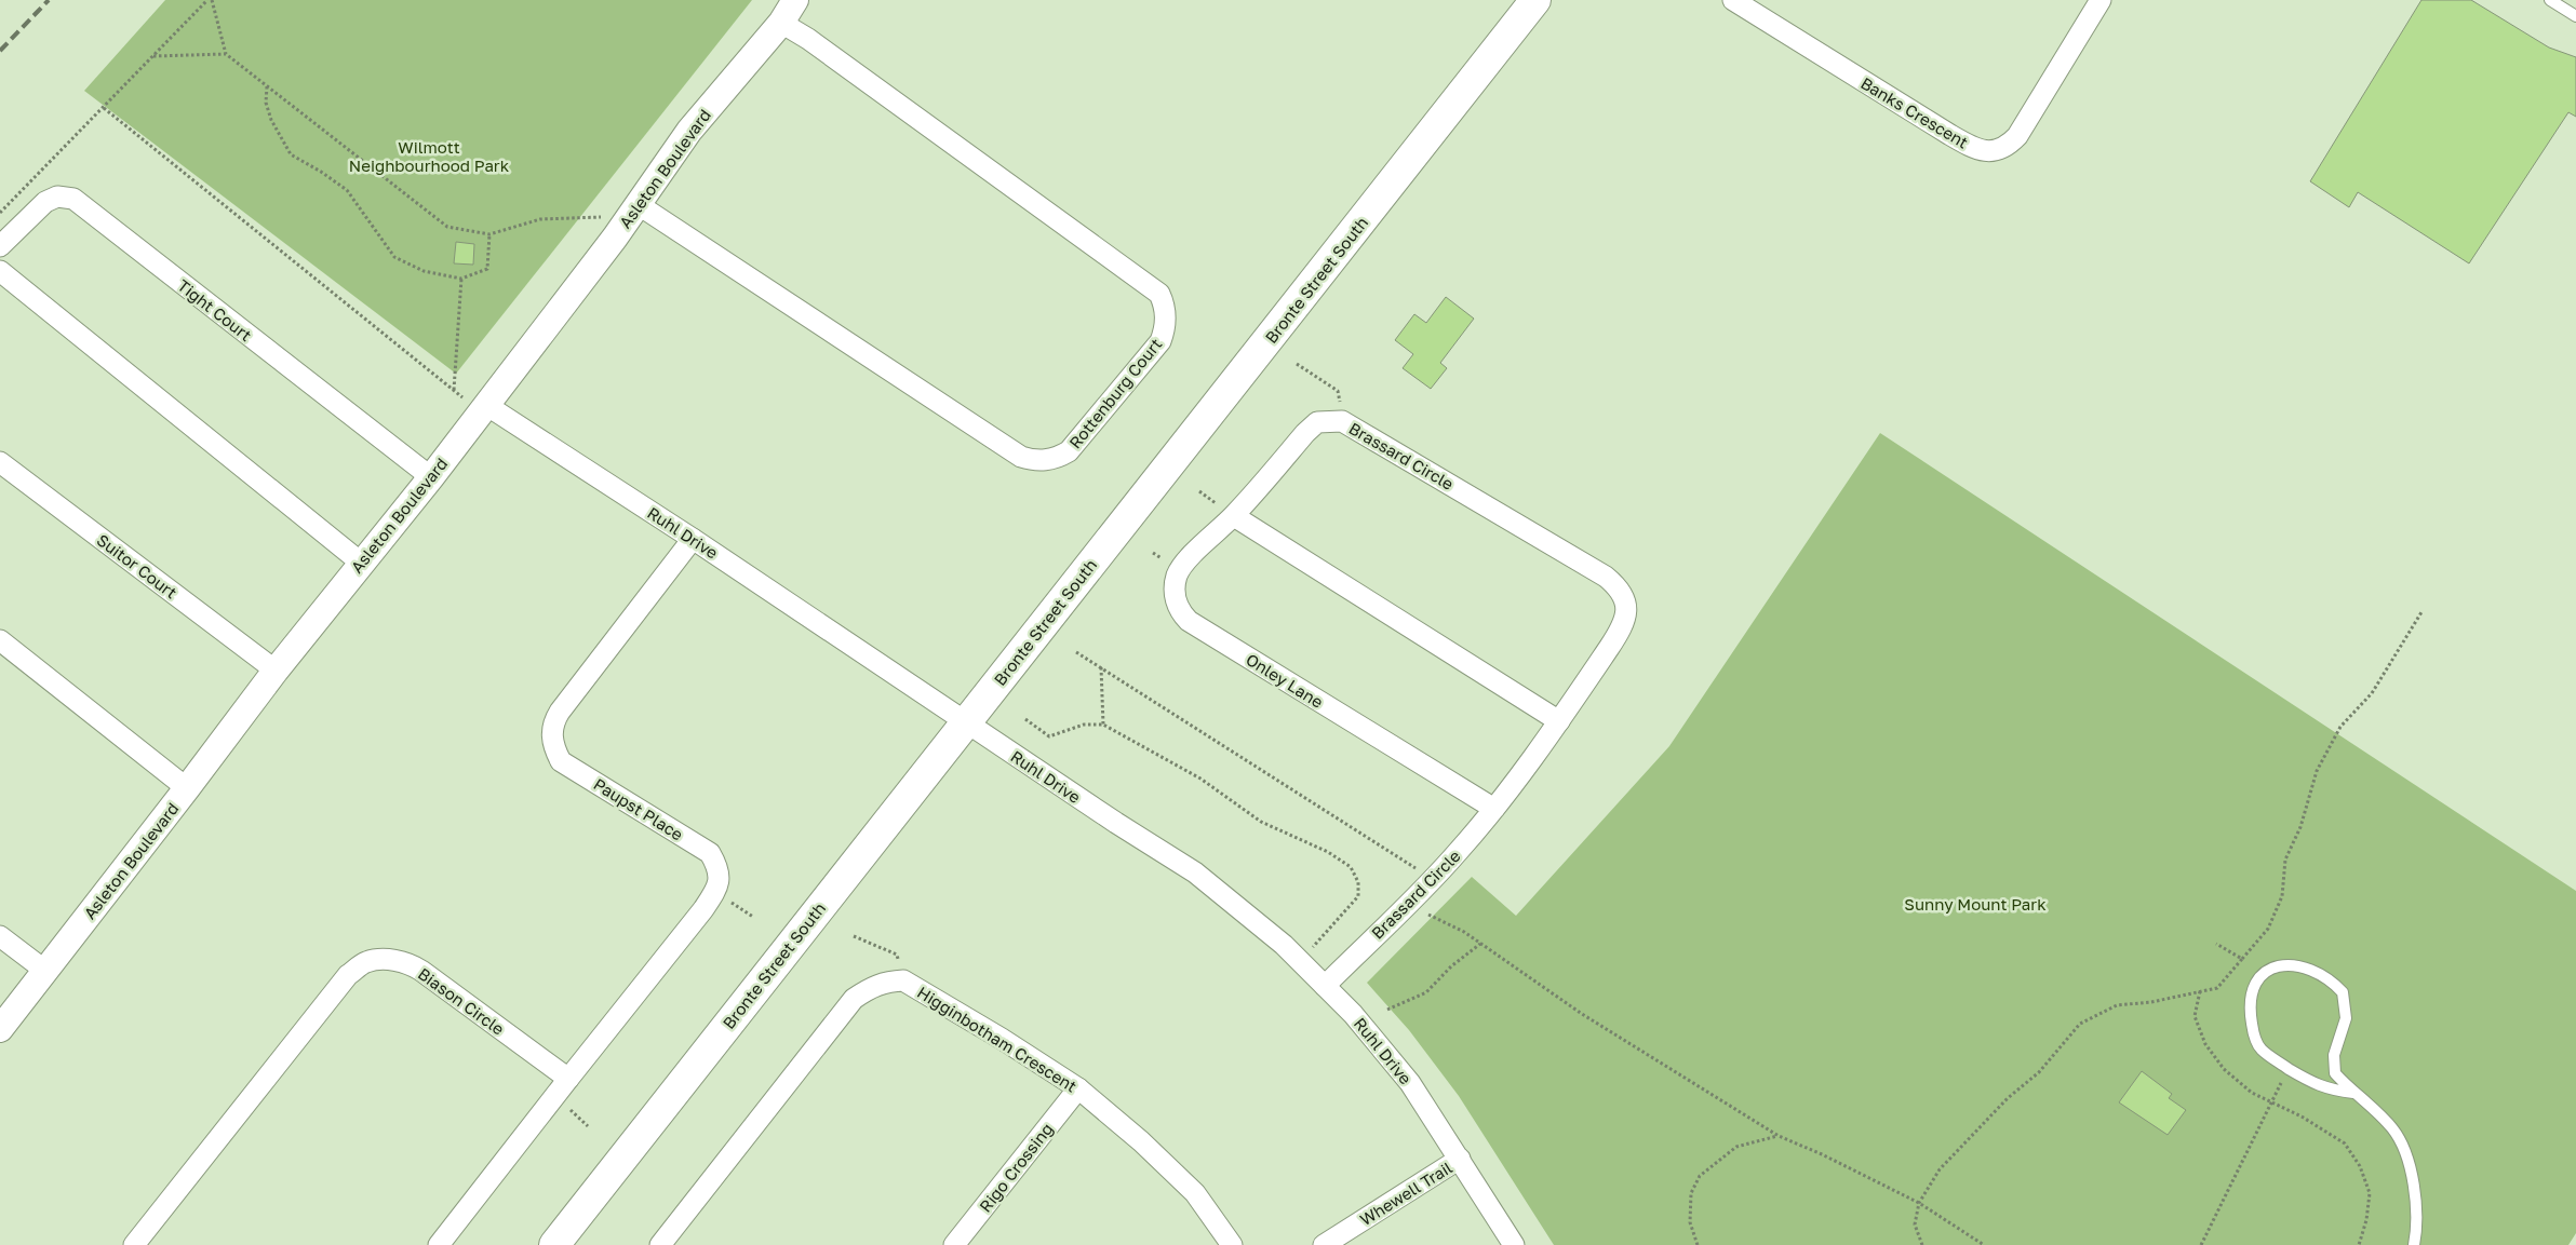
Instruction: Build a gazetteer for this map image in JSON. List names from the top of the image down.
{
  "streets": {
    "main road": ["Bronte Street South"],
    "street": [
      "Banks Crescent",
      "Asleton Boulevard",
      "Tight Court",
      "Rottenburg Court",
      "Brassard Circle",
      "Ruhl Drive",
      "Suitor Court",
      "Onley Lane",
      "Paupst Place",
      "Biason Circle",
      "Higginbotham Crescent",
      "Rigo Crossing",
      "Whewell Trail"
    ]
  },
  "crossings": [
    ["Asleton Boulevard", "Tight Court"],
    ["Asleton Boulevard", "Rottenburg Court"],
    ["Asleton Boulevard", "Ruhl Drive"],
    ["Asleton Boulevard", "Suitor Court"],
    ["Bronte Street South", "Ruhl Drive"],
    ["Brassard Circle", "Ruhl Drive"],
    ["Brassard Circle", "Onley Lane"],
    ["Ruhl Drive", "Paupst Place"],
    ["Ruhl Drive", "Whewell Trail"],
    ["Paupst Place", "Biason Circle"],
    ["Higginbotham Crescent", "Rigo Crossing"]
  ],
  "parks": ["Wilmott Neighbourhood Park", "Sunny Mount Park"]
}
